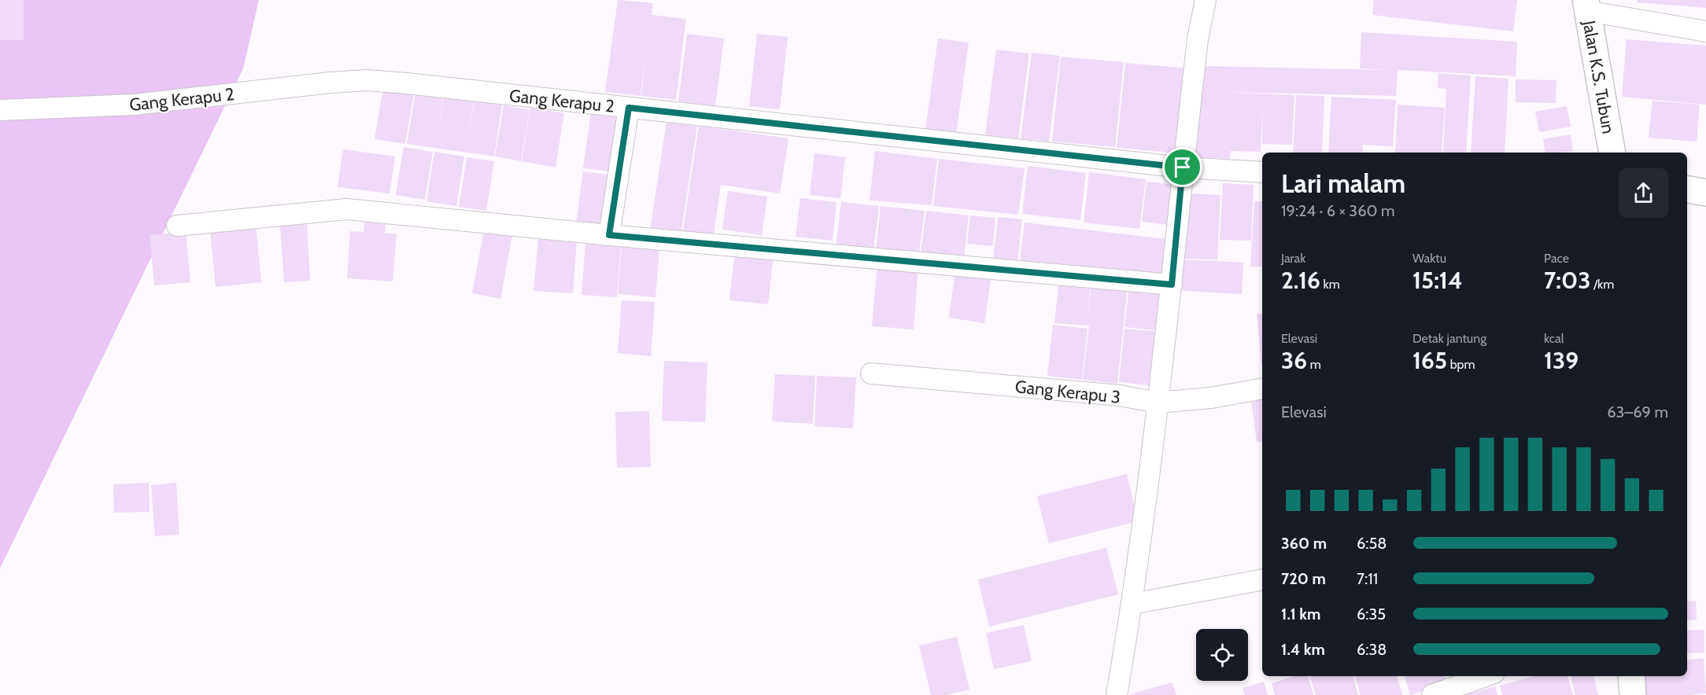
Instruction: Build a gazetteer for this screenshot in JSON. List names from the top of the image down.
{
  "streets": {
    "street": ["Jalan K.S. Tubun", "Gang Kerapu 2", "Gang Kerapu 3"]
  },
  "page": {
    "heading": ["Lari malam", "19:24 · 6 × 360 m"],
    "stats": [
      ["Jarak", "2.16 km"],
      ["Waktu", "15:14"],
      ["Pace", "7:03 /km"],
      ["Elevasi", "36 m"],
      ["Detak jantung", "165 bpm"],
      ["kcal", "139"]
    ],
    "chart": ["Elevasi", "63–69 m"],
    "list": [
      {
        "name": "360 m",
        "note": "6:58"
      },
      {
        "name": "720 m",
        "note": "7:11"
      },
      {
        "name": "1.1 km",
        "note": "6:35"
      },
      {
        "name": "1.4 km",
        "note": "6:38"
      }
    ]
  }
}
